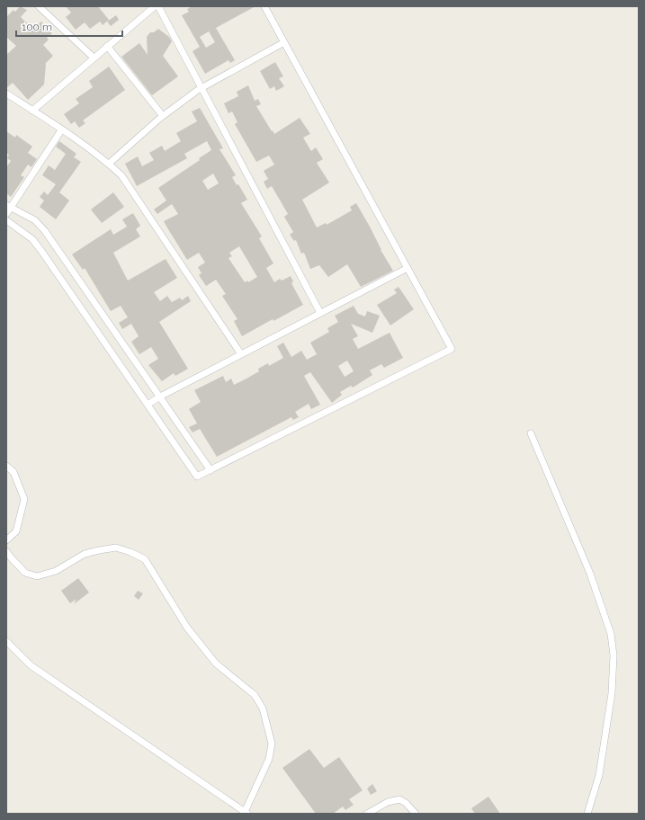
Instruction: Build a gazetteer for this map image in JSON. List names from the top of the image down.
{
  "scale_bar": "100 m"
}
